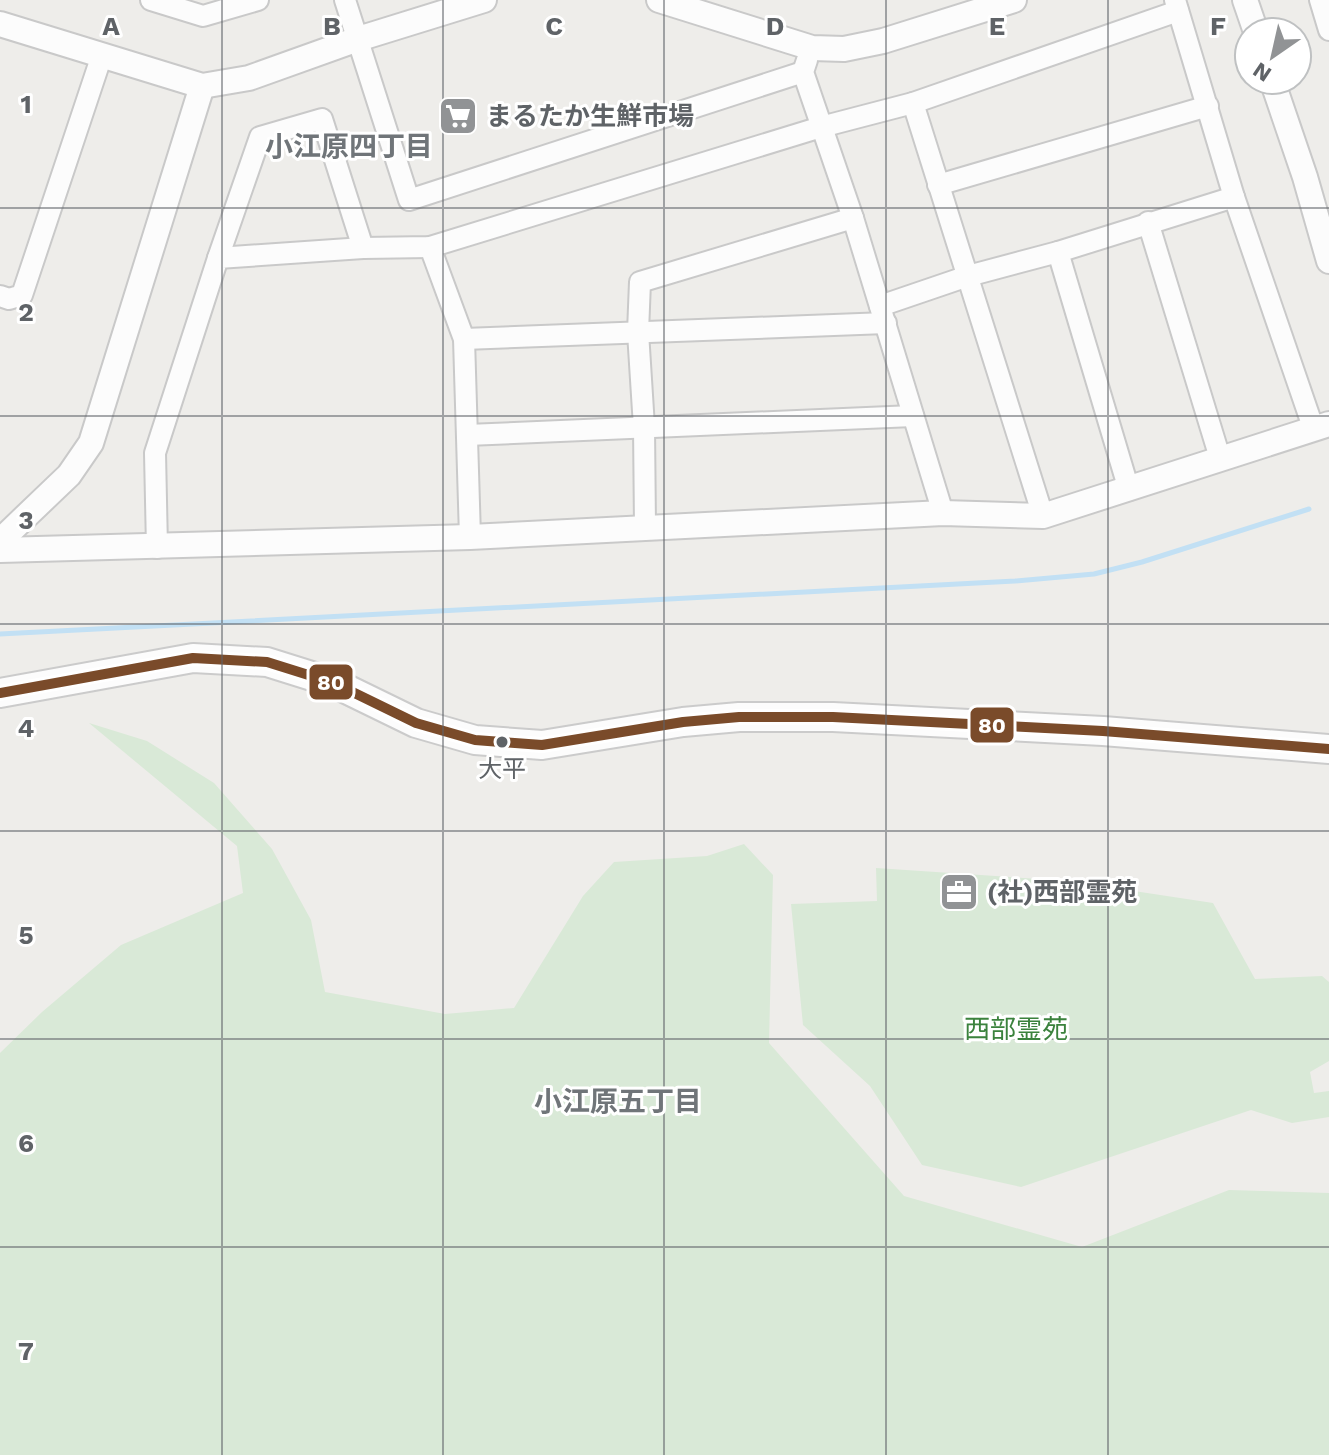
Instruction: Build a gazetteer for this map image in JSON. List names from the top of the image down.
{
  "districts": ["小江原四丁目", "小江原五丁目"],
  "parks": ["西部霊苑"],
  "places": {
    "supermarket": ["まるたか生鮮市場"],
    "other": ["大平"],
    "office": ["(社)西部霊苑"]
  },
  "lines": ["transit line 80"],
  "north": "bottom left",
  "grid": {
    "columns": [
      "A",
      "B",
      "C",
      "D",
      "E",
      "F"
    ],
    "rows": [
      "1",
      "2",
      "3",
      "4",
      "5",
      "6",
      "7"
    ]
  }
}
